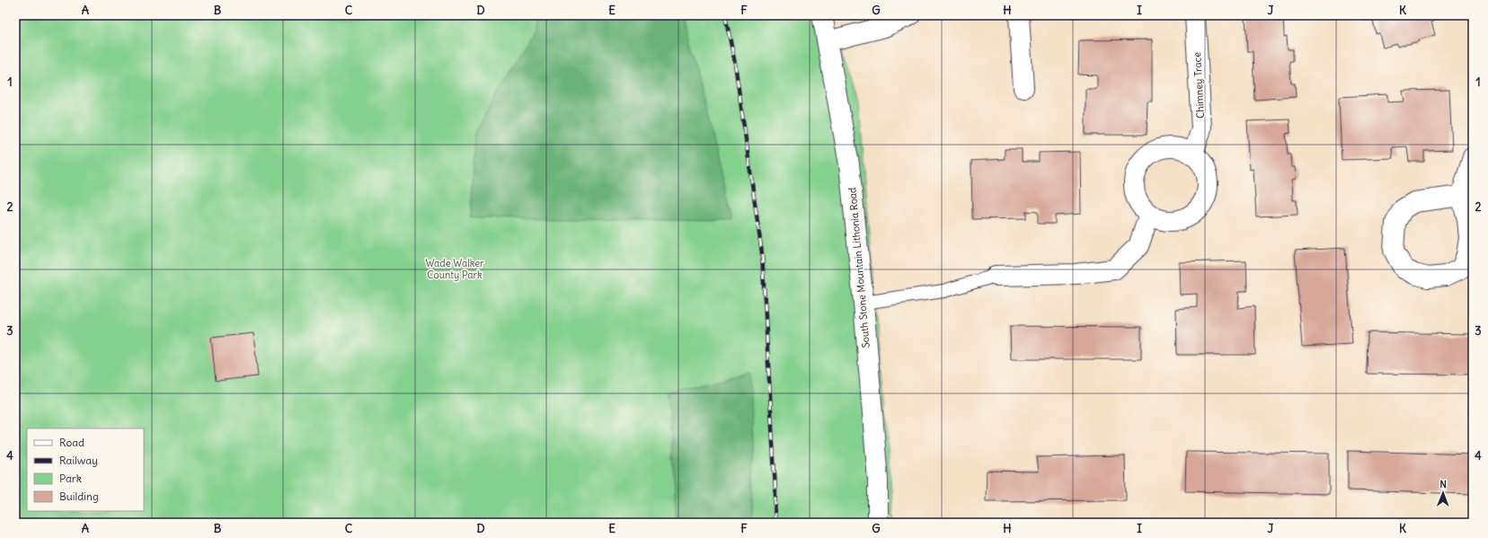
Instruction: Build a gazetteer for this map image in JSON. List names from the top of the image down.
{
  "streets": {
    "street": ["Chimney Trace", "South Stone Mountain Lithonia Road"]
  },
  "parks": ["Wade Walker County Park"],
  "legend": [
    "Road",
    "Railway",
    "Park",
    "Building"
  ],
  "north": "top",
  "grid": {
    "columns": [
      "A",
      "B",
      "C",
      "D",
      "E",
      "F",
      "G",
      "H",
      "I",
      "J",
      "K"
    ],
    "rows": [
      "1",
      "2",
      "3",
      "4"
    ]
  }
}
